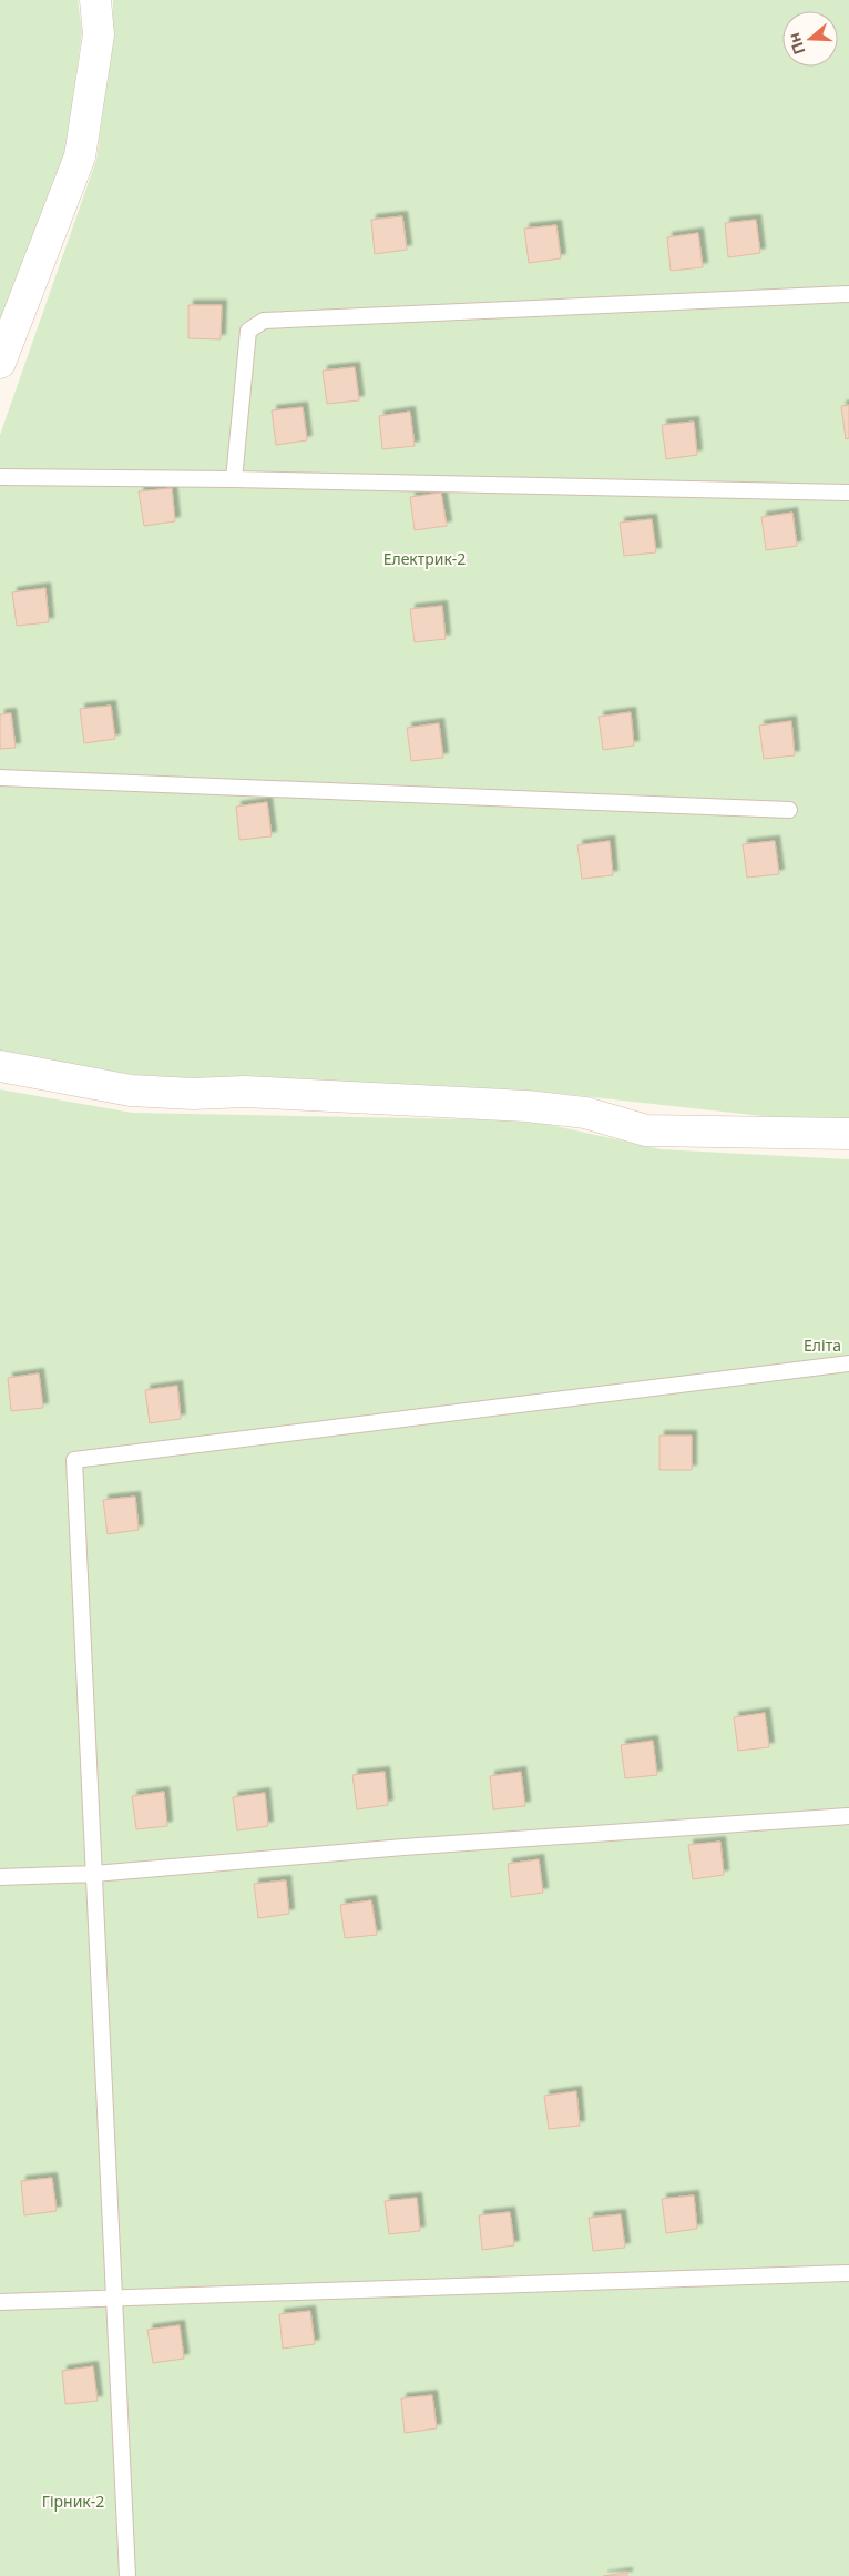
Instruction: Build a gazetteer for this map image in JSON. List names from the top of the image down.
{
  "parks": ["Електрик-2", "Еліта", "Гірник-2"],
  "north": "left"
}
